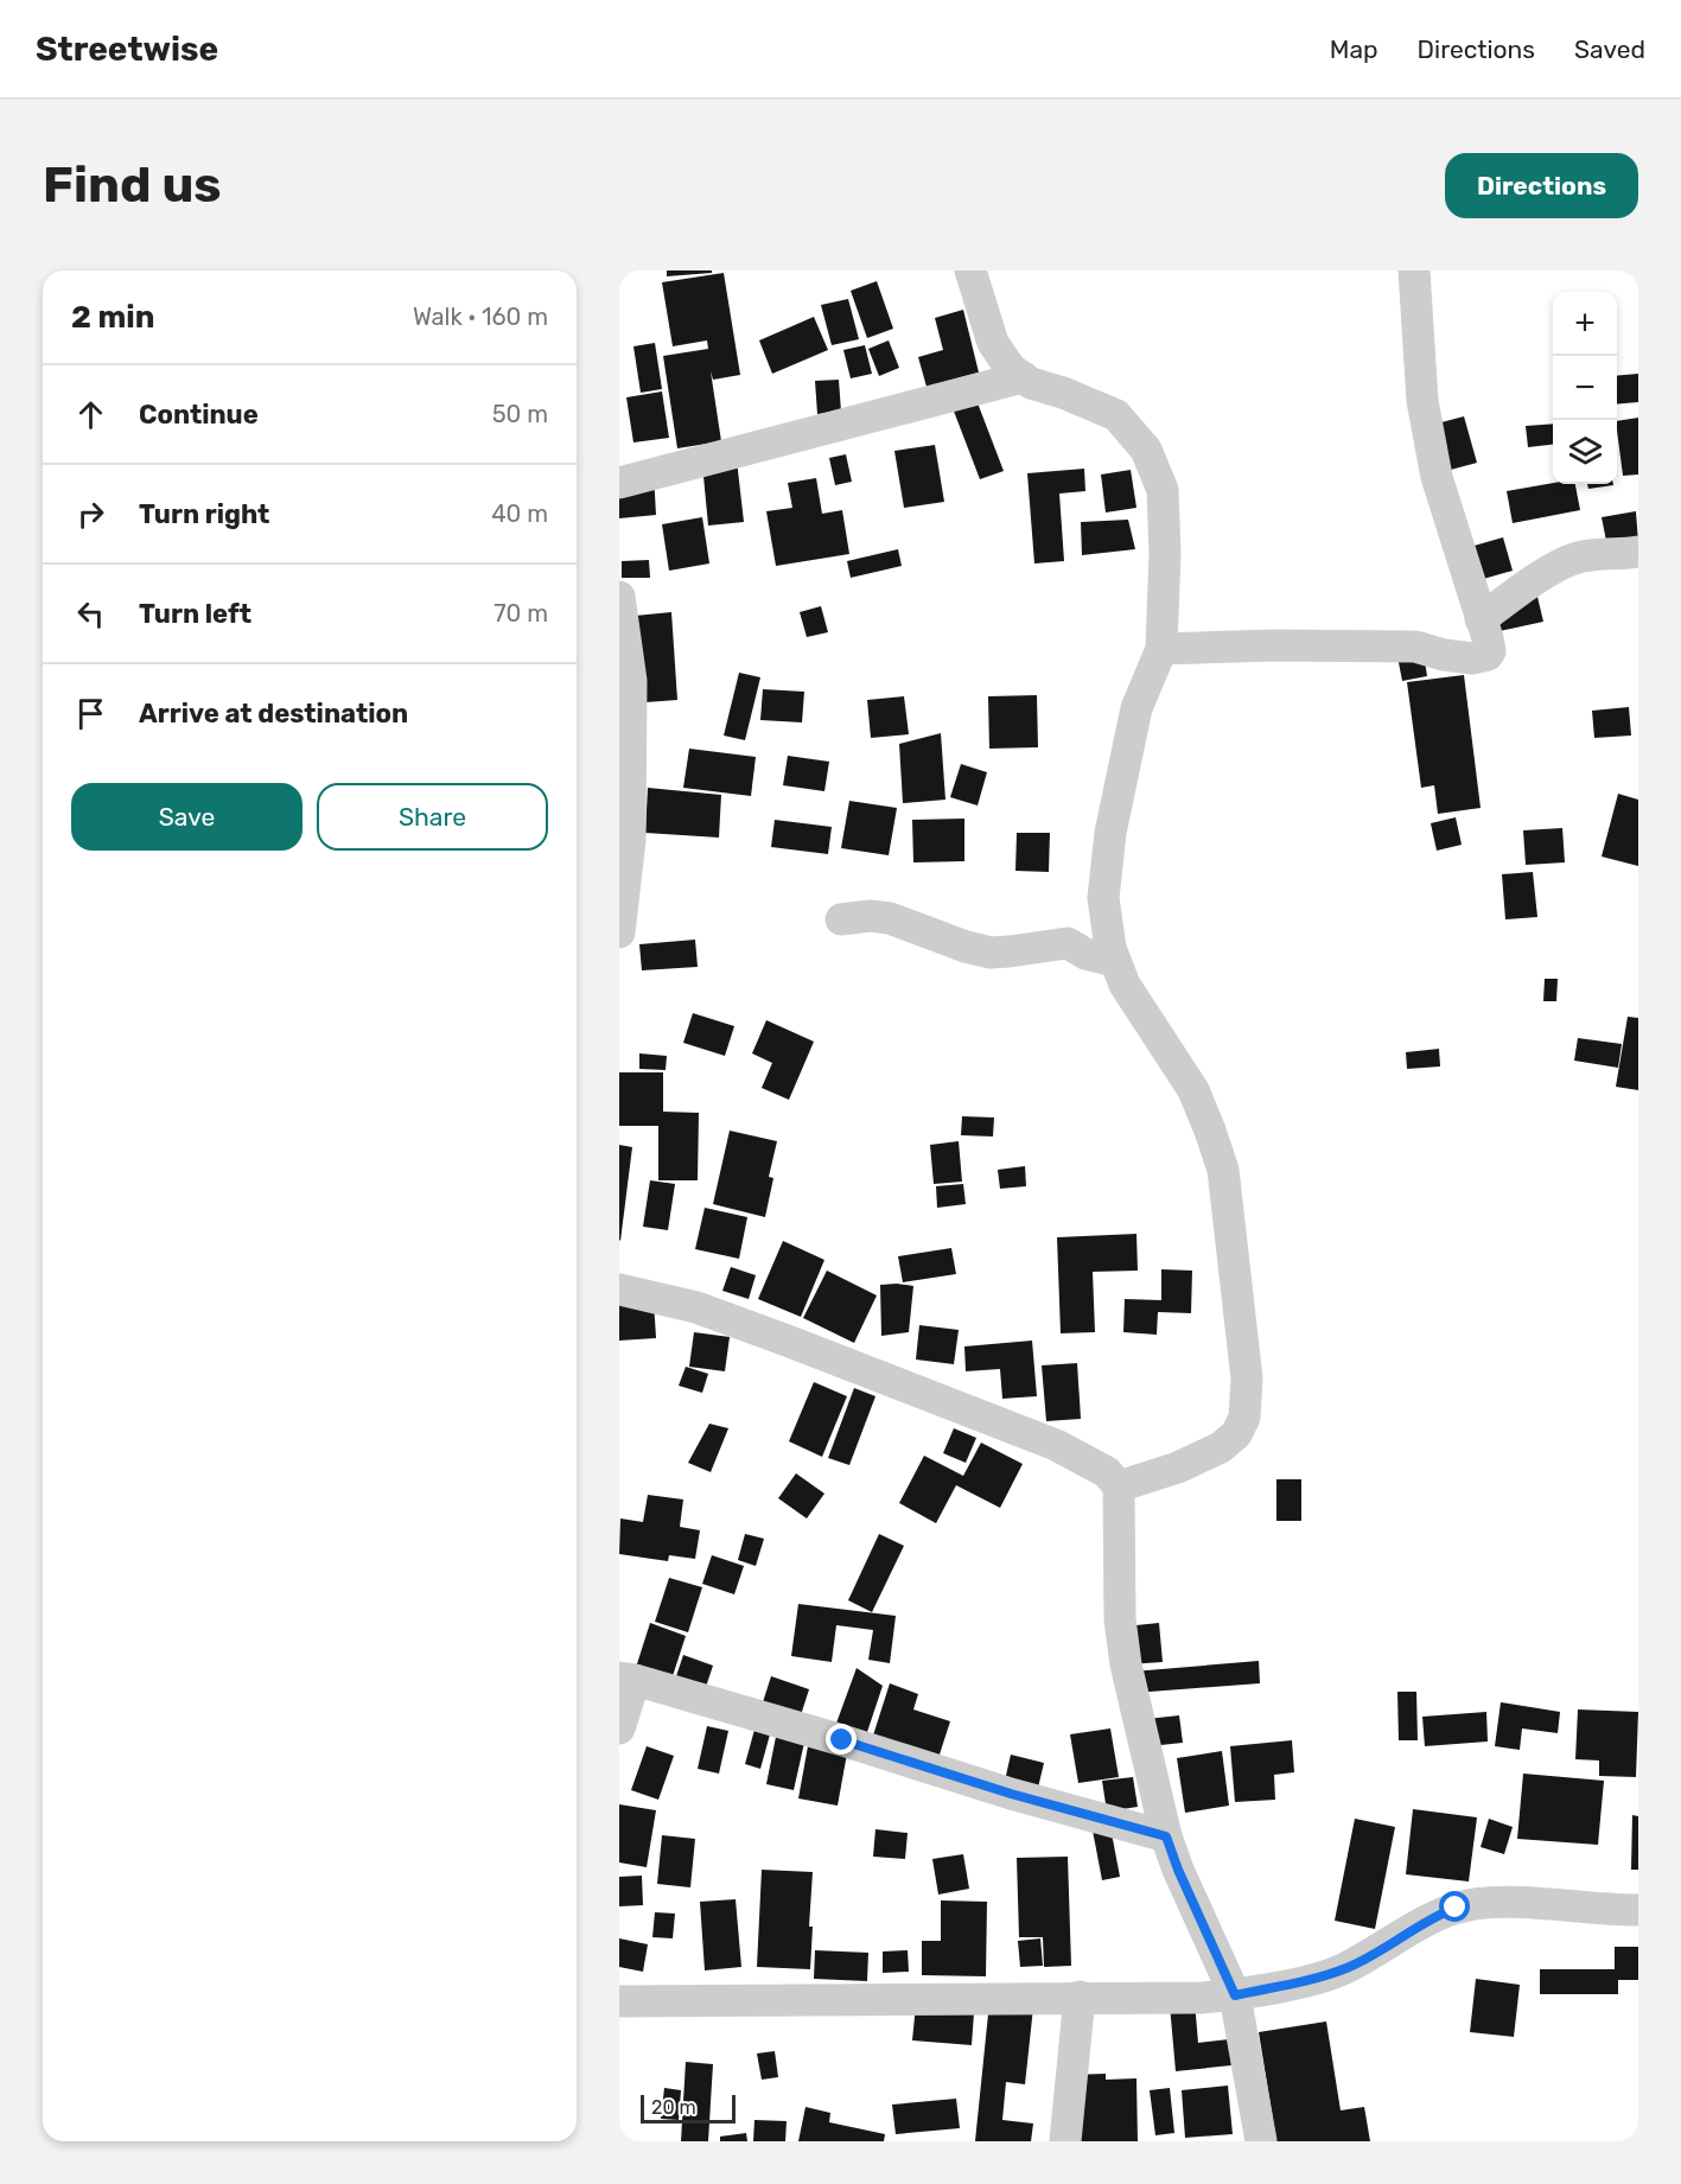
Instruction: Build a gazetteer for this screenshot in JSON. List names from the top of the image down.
{
  "scale_bar": "20 m",
  "page": {
    "header": "Streetwise",
    "nav": ["Map", "Directions", "Saved"],
    "buttons": [
      "Directions",
      ["Save", "Share"]
    ],
    "title": "Find us",
    "heading": ["2 min", "Walk · 160 m"],
    "map_buttons": ["+", "−"],
    "list": [
      ["Continue", "50 m"],
      ["Turn right", "40 m"],
      ["Turn left", "70 m"],
      "Arrive at destination"
    ],
    "scale": "20 m"
  }
}
